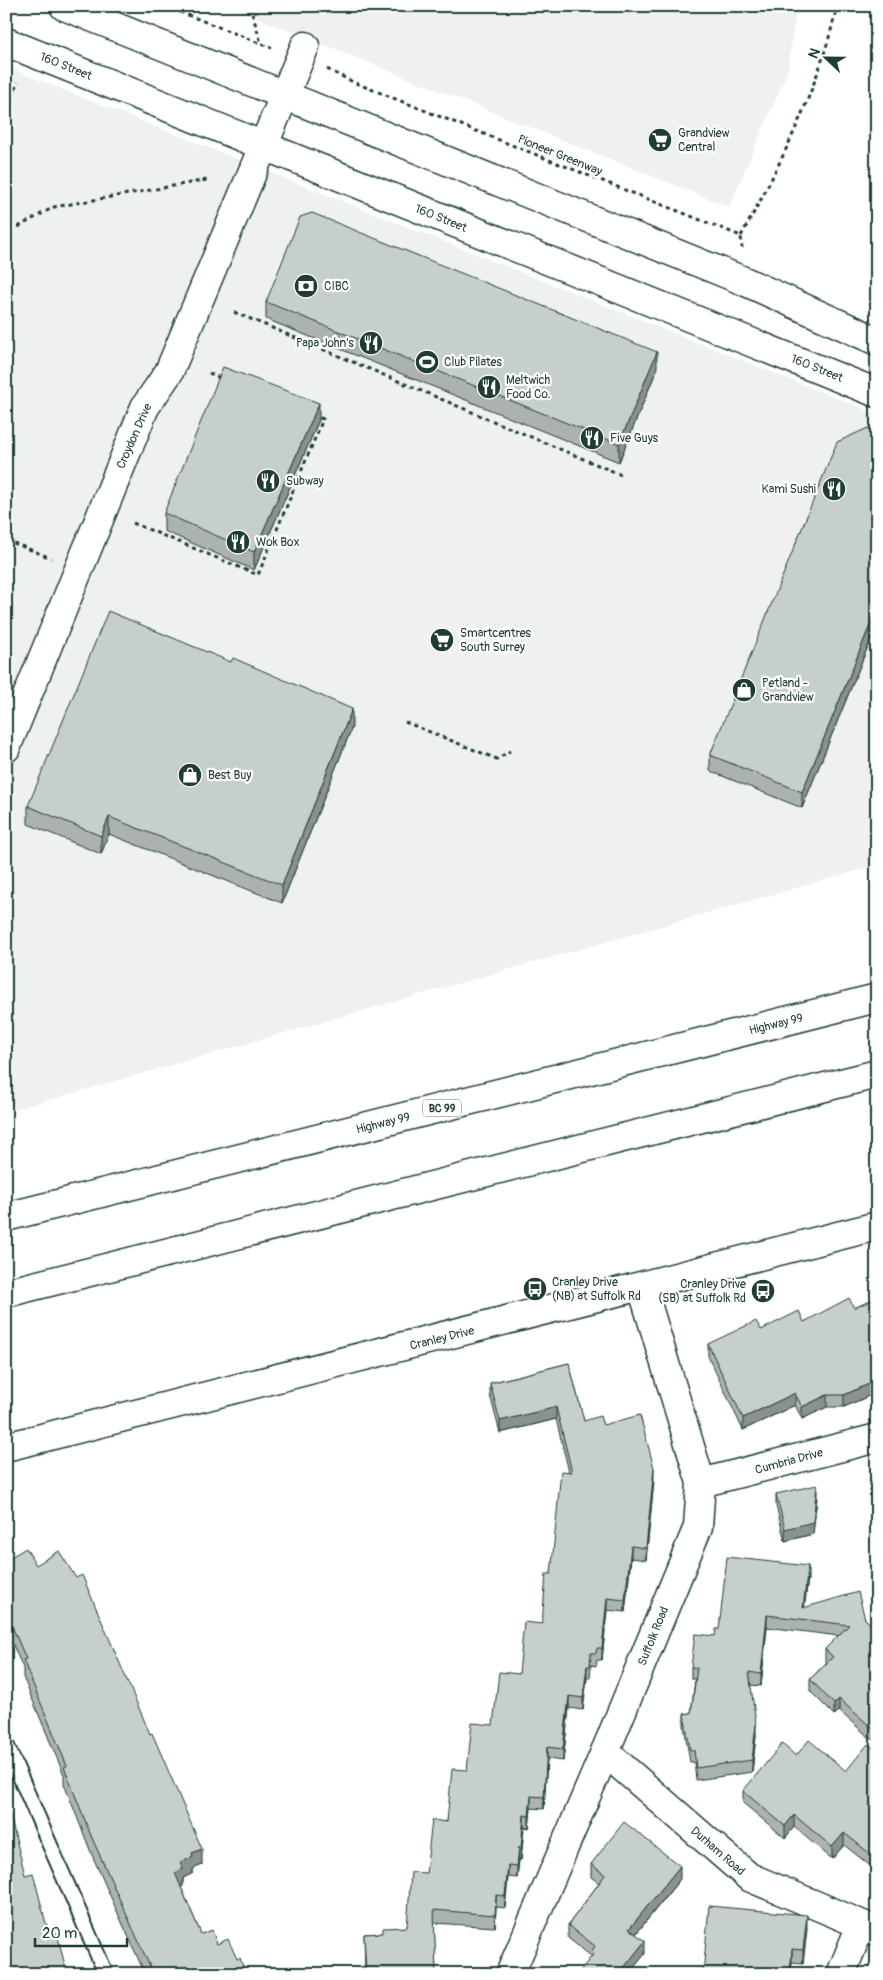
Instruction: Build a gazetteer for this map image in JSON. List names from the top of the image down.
{
  "streets": {
    "main road": [
      "160 Street",
      "Croydon Drive",
      "Highway 99",
      "BC 99",
      "Cranley Drive",
      "Cumbria Drive",
      "Suffolk Road",
      "Durham Road"
    ],
    "path": ["Pioneer Greenway"]
  },
  "crossings": [
    ["160 Street", "Croydon Drive"],
    ["Cranley Drive", "Suffolk Road"],
    ["Cumbria Drive", "Suffolk Road"],
    ["Suffolk Road", "Durham Road"]
  ],
  "places": {
    "supermarket": ["Grandview Central", "Smartcentres South Surrey"],
    "bank": ["CIBC"],
    "restaurant": [
      "Papa John's",
      "Meltwich Food Co.",
      "Five Guys",
      "Subway",
      "Kami Sushi",
      "Wok Box"
    ],
    "sports": ["Club Pilates"],
    "shop": ["Petland - Grandview", "Best Buy"],
    "bus stop": ["Cranley Drive (NB) at Suffolk Rd", "Cranley Drive (SB) at Suffolk Rd"]
  },
  "scale_bar": "20 m",
  "north": "left"
}
